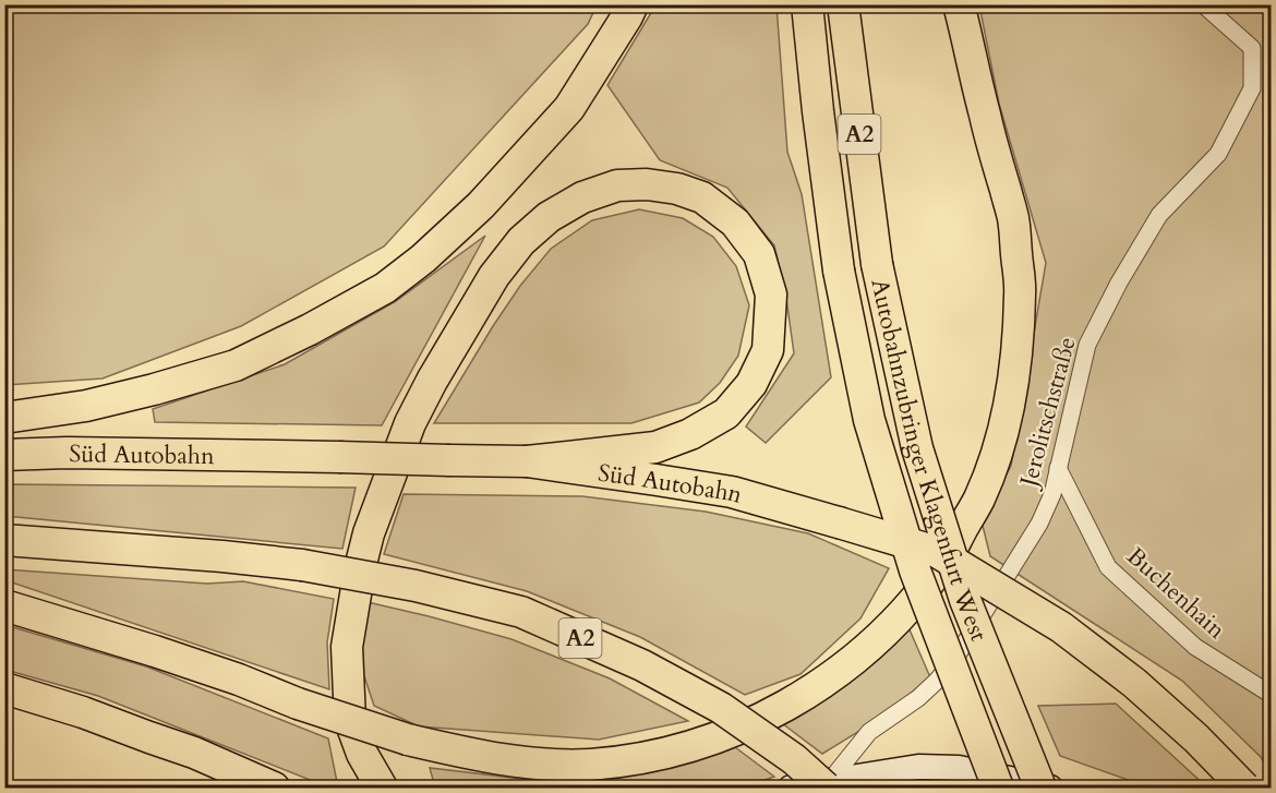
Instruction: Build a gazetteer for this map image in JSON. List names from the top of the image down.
{
  "streets": {
    "highway": ["A2", "Süd Autobahn", "Autobahnzubringer Klagenfurt West"],
    "street": ["Jerolitschstraße", "Buchenhain"]
  },
  "crossings": [
    ["A2", "Jerolitschstraße"],
    ["Jerolitschstraße", "Buchenhain"]
  ]
}
